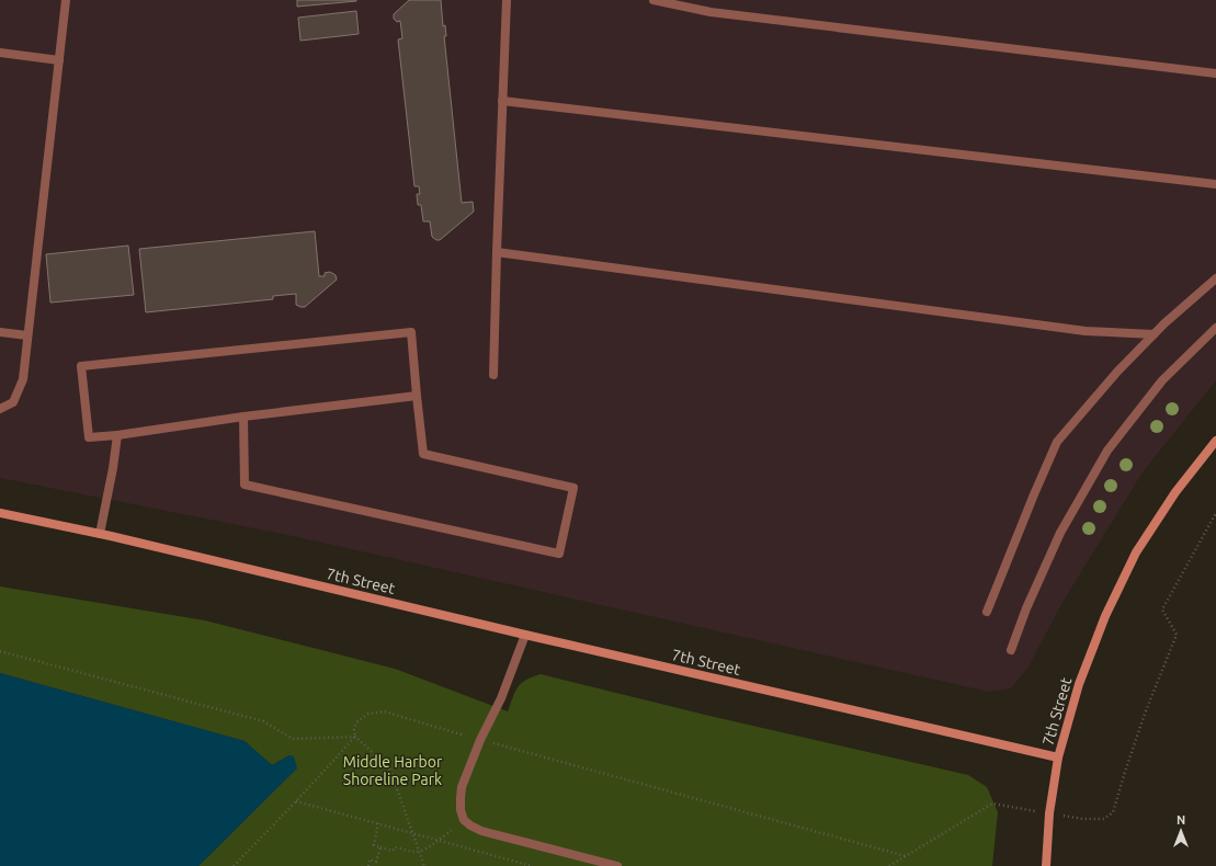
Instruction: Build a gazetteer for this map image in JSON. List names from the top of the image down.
{
  "streets": {
    "street": ["7th Street"]
  },
  "parks": ["Middle Harbor Shoreline Park"],
  "north": "top"
}
